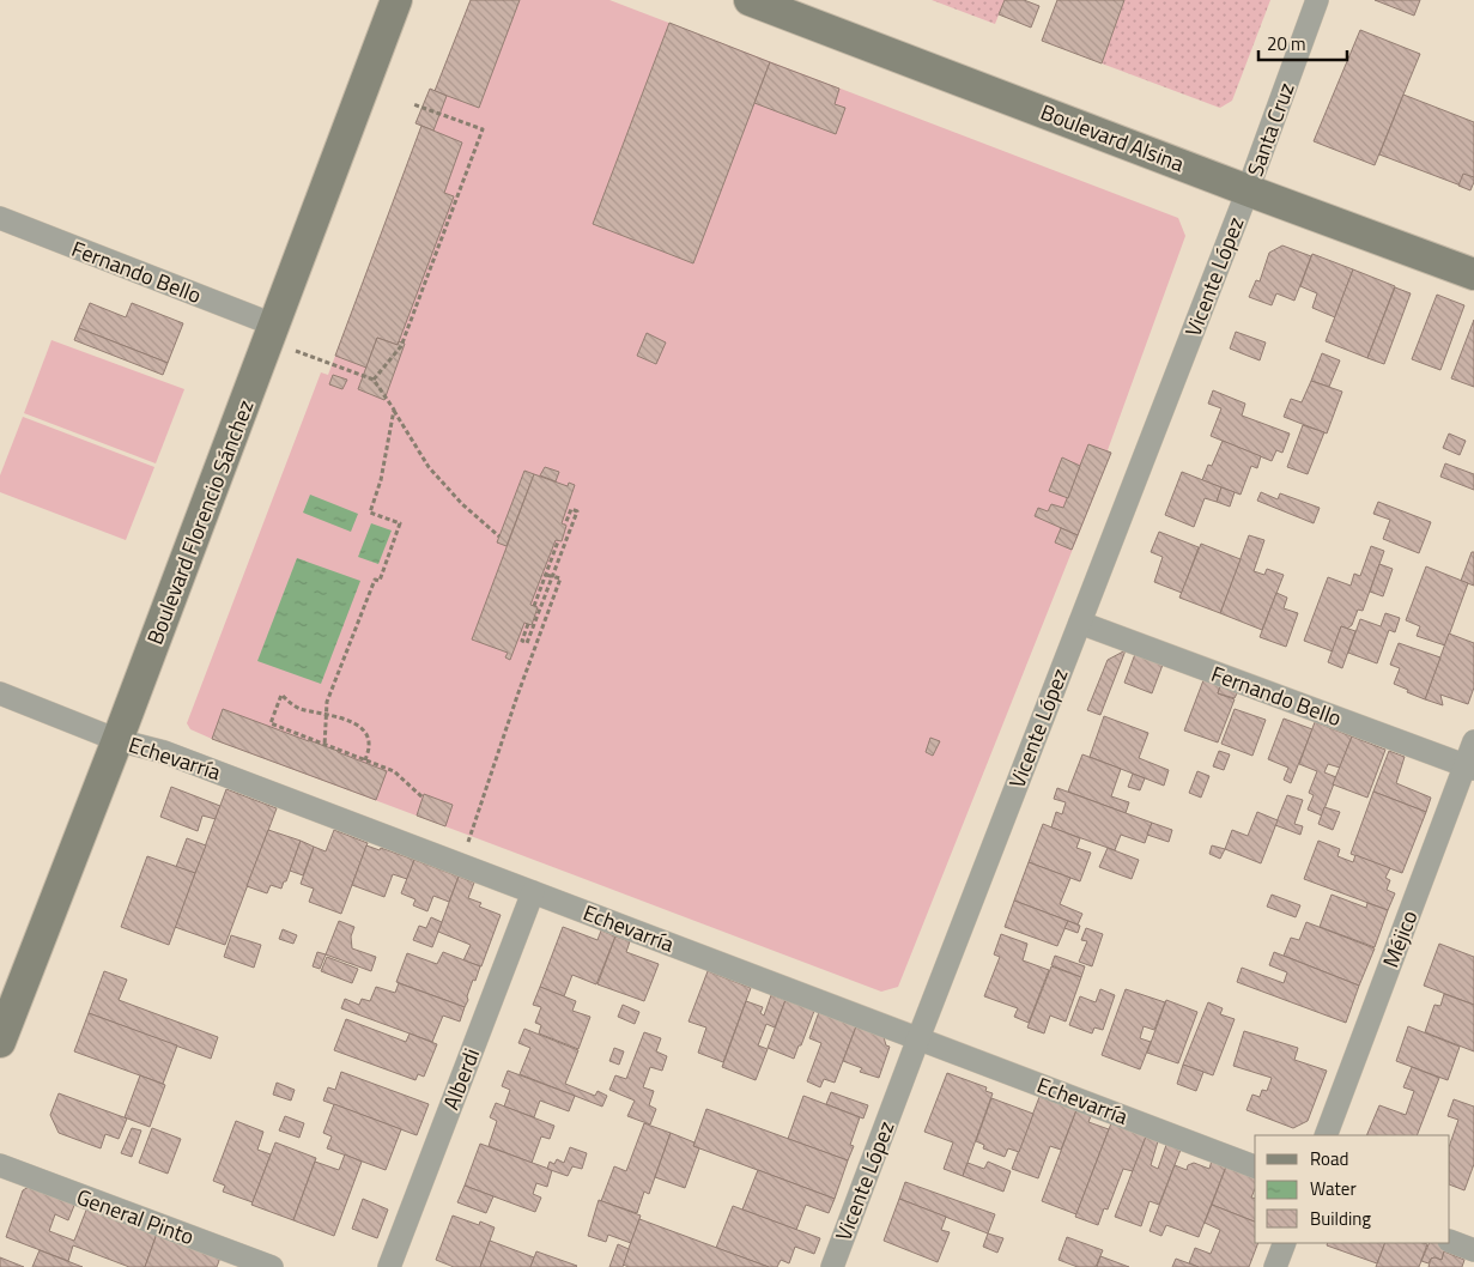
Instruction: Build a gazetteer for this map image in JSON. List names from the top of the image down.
{
  "streets": {
    "main road": ["Boulevard Alsina", "Boulevard Florencio Sánchez"],
    "street": [
      "Santa Cruz",
      "Fernando Bello",
      "Vicente López",
      "Echevarría",
      "Méjico",
      "Alberdi",
      "General Pinto"
    ]
  },
  "crossings": [
    ["Santa Cruz", "Boulevard Alsina"],
    ["Santa Cruz", "Vicente López"],
    ["Boulevard Alsina", "Vicente López"],
    ["Fernando Bello", "Vicente López"],
    ["Fernando Bello", "Boulevard Florencio Sánchez"],
    ["Fernando Bello", "Méjico"],
    ["Vicente López", "Echevarría"],
    ["Boulevard Florencio Sánchez", "Echevarría"],
    ["Echevarría", "Alberdi"]
  ],
  "legend": ["Road", "Water", "Building"],
  "scale_bar": "20 m"
}
